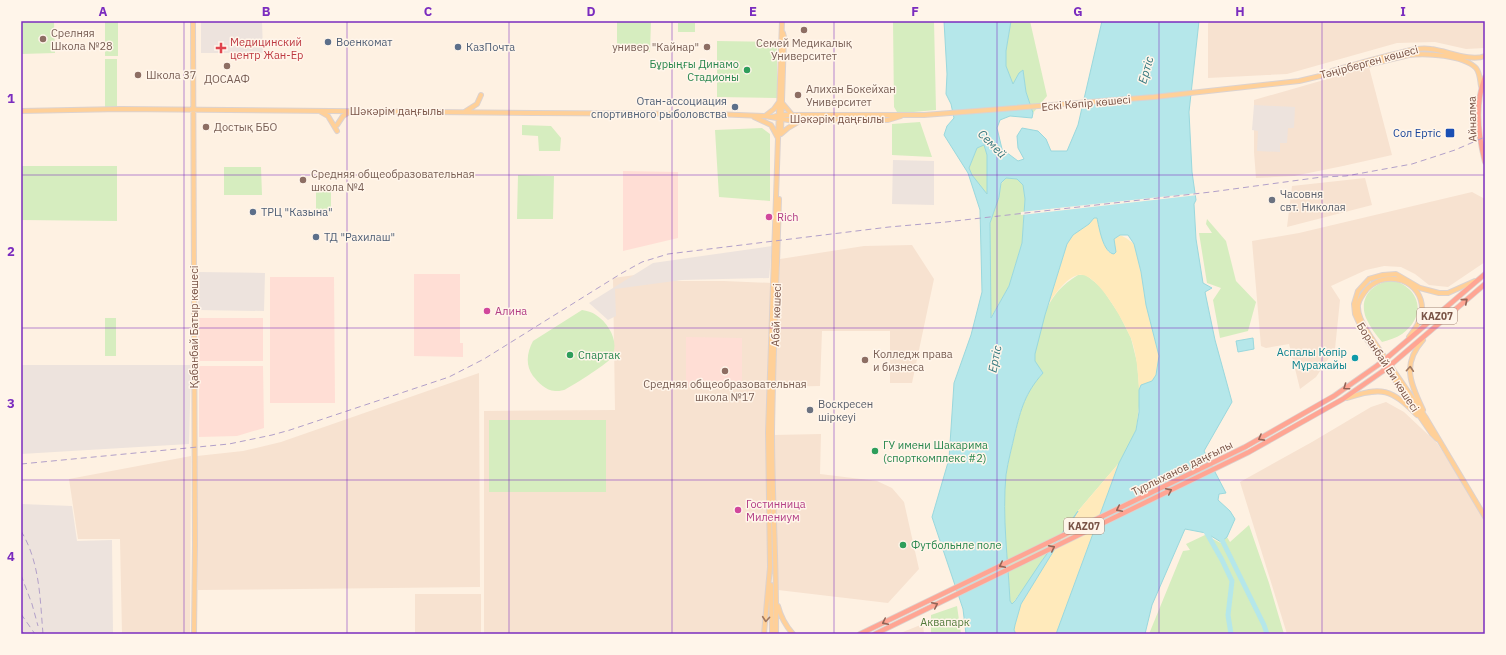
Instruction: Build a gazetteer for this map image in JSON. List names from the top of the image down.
{
  "streets": {
    "highway": ["Айналма", "KAZ07", "Тұрлыханов даңғылы"],
    "main road": [
      "Тәңірберген көшесі",
      "Ескі Көпір көшесі",
      "Шәкәрім даңғылы",
      "Абай көшесі",
      "Қабанбай Батыр көшесі",
      "Боранбай Би көшесі"
    ]
  },
  "crossings": [
    ["Тәңірберген көшесі", "Ескі Көпір көшесі"],
    ["Тәңірберген көшесі", "Айналма"],
    ["Ескі Көпір көшесі", "Шәкәрім даңғылы"],
    ["Шәкәрім даңғылы", "Абай көшесі"],
    ["Шәкәрім даңғылы", "Қабанбай Батыр көшесі"]
  ],
  "water": ["Ертіс", "Семей"],
  "parks": ["Аквапарк"],
  "places": {
    "other": [
      "Семей Медикалық Университет",
      "Срелняя Школа №28",
      "Военкомат",
      "КазПочта",
      "универ \"Кайнар\"",
      "ДОСААФ",
      "Бұрыңғы Динамо Стадионы",
      "Школа 37",
      "Алихан Бокейхан Университет",
      "Отан-ассоциация спортивного рыболовства",
      "Достық ББО",
      "Средняя общеобразовательная школа №4",
      "Часовня свт. Николая",
      "ТРЦ \"Казына\"",
      "Rich",
      "ТД \"Рахилаш\"",
      "Алина",
      "Спартак",
      "Аспалы Көпір Мұражайы",
      "Колледж права и бизнеса",
      "Средняя общеобразовательная школа №17",
      "Воскресен шіркеуі",
      "ГУ имени Шакарима (спорткомплекс #2)",
      "Гостинница Милениум",
      "Футбольнле поле"
    ],
    "health": ["Медицинский центр Жан-Ер"],
    "transit": ["Сол Ертіс"]
  },
  "grid": {
    "columns": [
      "A",
      "B",
      "C",
      "D",
      "E",
      "F",
      "G",
      "H",
      "I"
    ],
    "rows": [
      "1",
      "2",
      "3",
      "4"
    ]
  }
}
